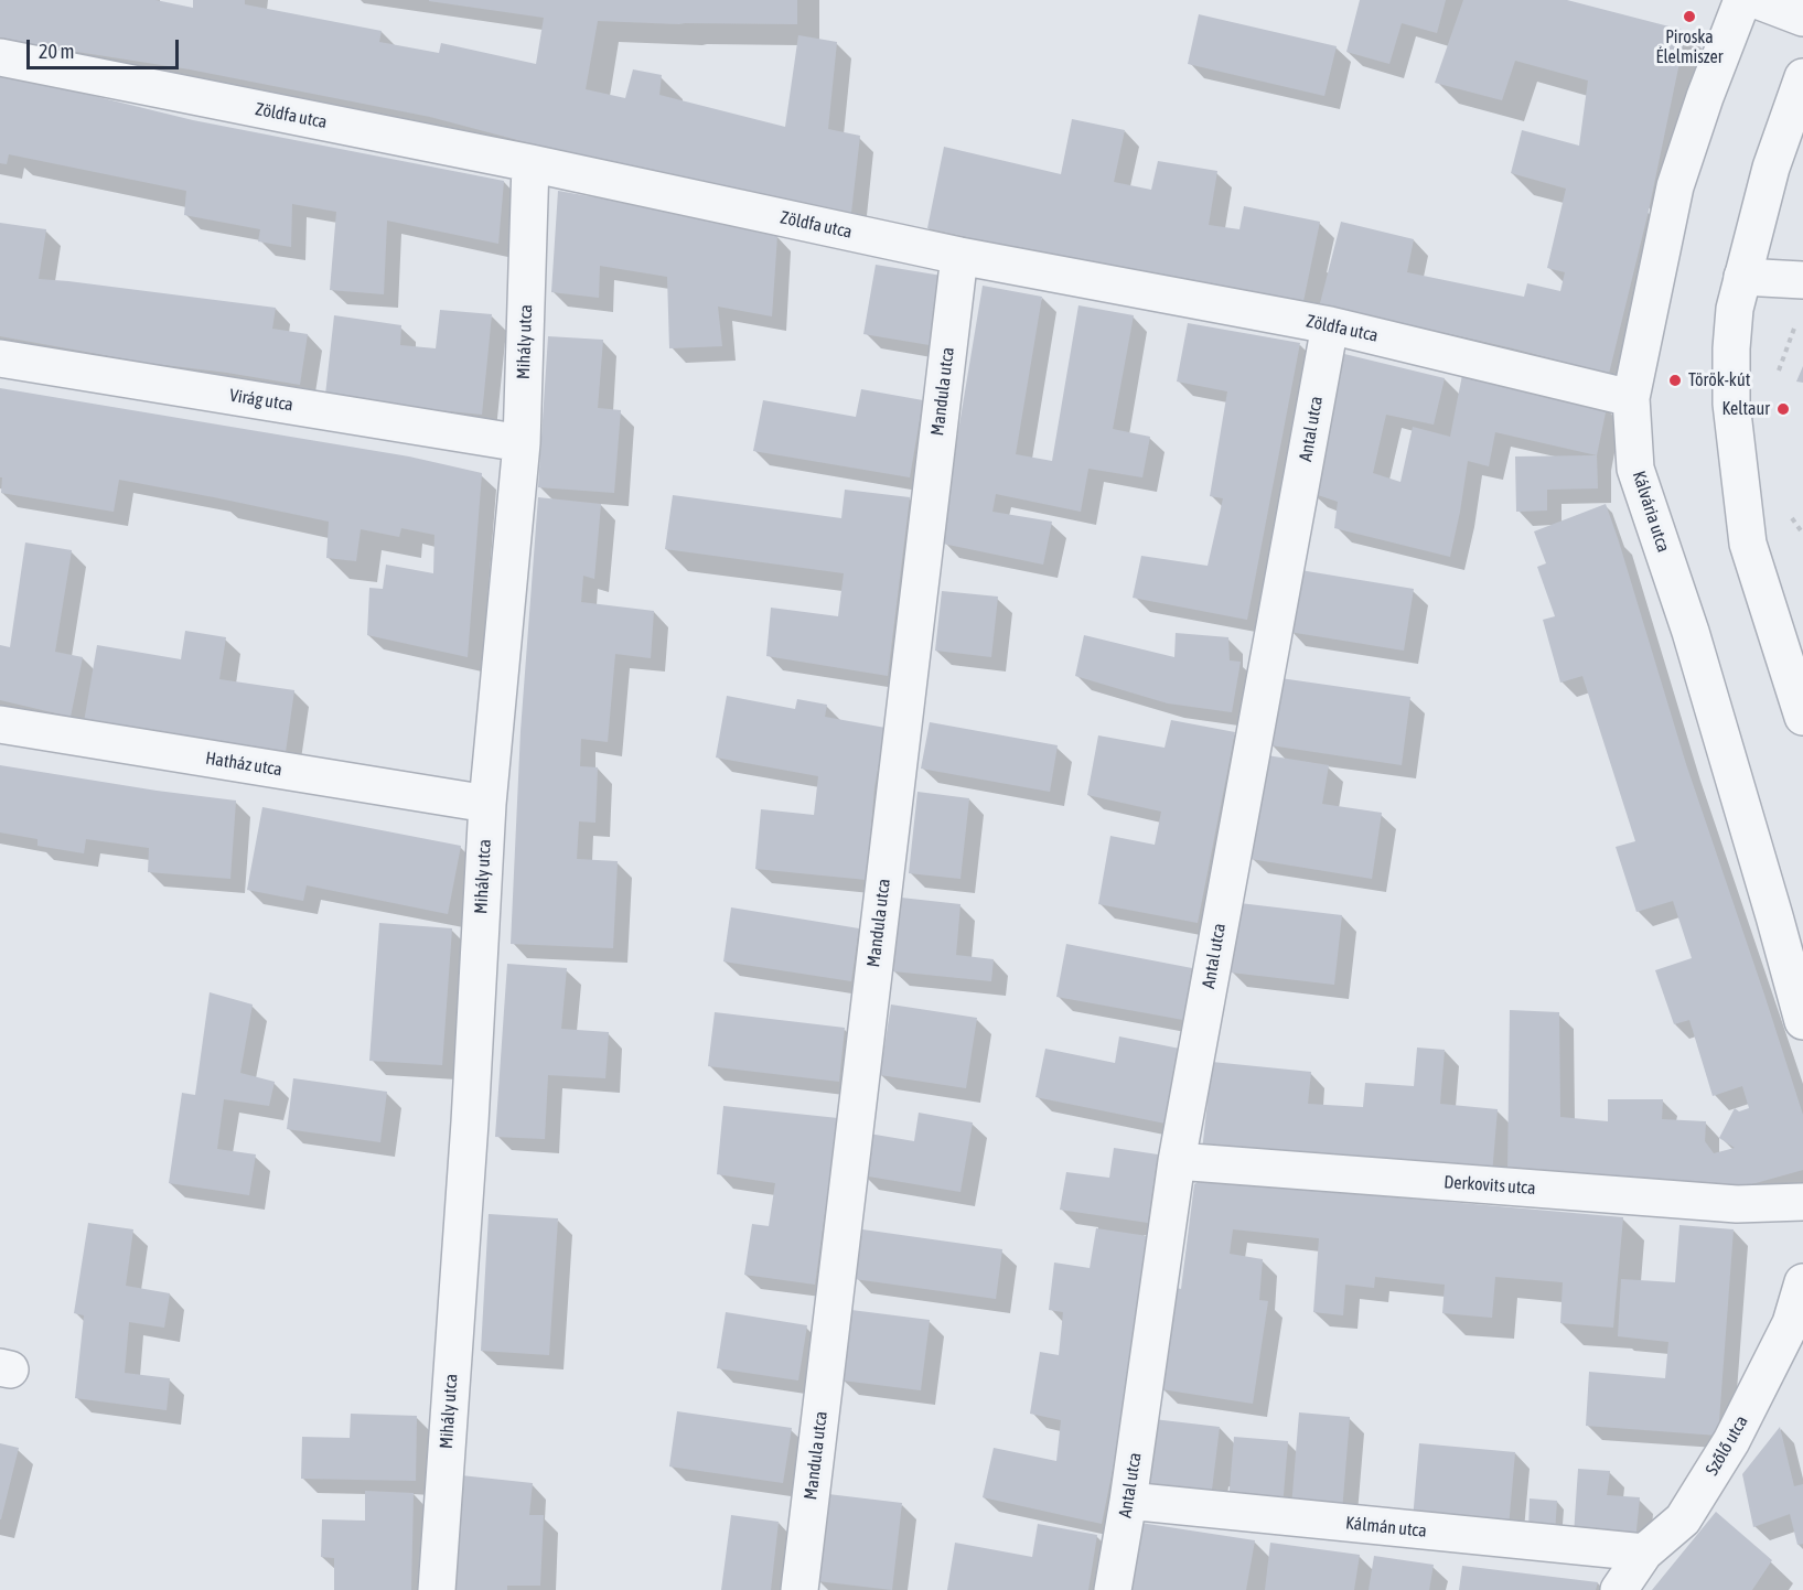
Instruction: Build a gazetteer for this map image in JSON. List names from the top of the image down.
{
  "streets": {
    "street": [
      "Zöldfa utca",
      "Mihály utca",
      "Mandula utca",
      "Virág utca",
      "Antal utca",
      "Kálvária utca",
      "Hatház utca",
      "Derkovits utca",
      "Szőlő utca",
      "Kálmán utca"
    ]
  },
  "crossings": [
    ["Zöldfa utca", "Mihály utca"],
    ["Zöldfa utca", "Mandula utca"],
    ["Zöldfa utca", "Antal utca"],
    ["Zöldfa utca", "Kálvária utca"],
    ["Mihály utca", "Virág utca"],
    ["Mihály utca", "Hatház utca"],
    ["Antal utca", "Derkovits utca"],
    ["Antal utca", "Kálmán utca"],
    ["Szőlő utca", "Kálmán utca"]
  ],
  "places": ["Piroska Élelmiszer", "Török-kút", "Keltaur"],
  "scale_bar": "20 m"
}
